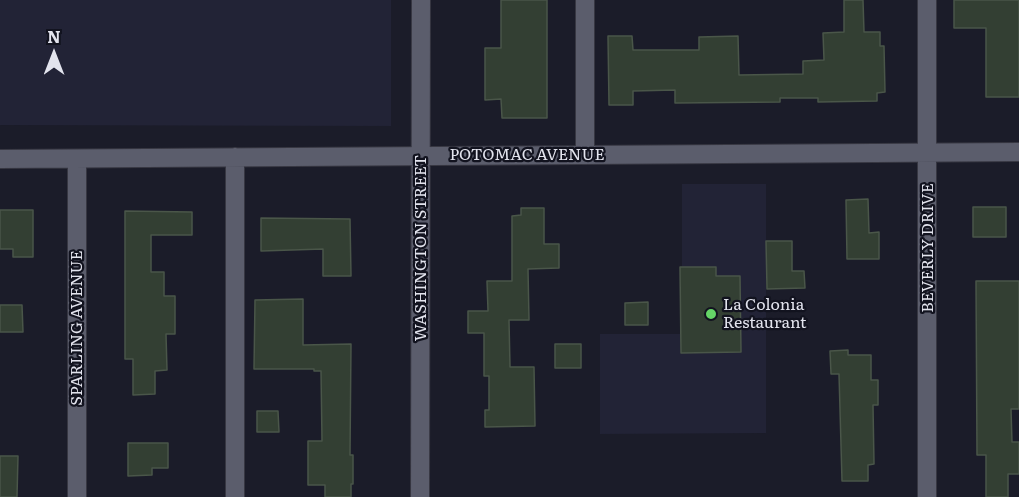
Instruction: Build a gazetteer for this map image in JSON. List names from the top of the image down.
{
  "streets": {
    "street": [
      "POTOMAC AVENUE",
      "WASHINGTON STREET",
      "BEVERLY DRIVE",
      "SPARLING AVENUE"
    ]
  },
  "crossings": [
    ["POTOMAC AVENUE", "WASHINGTON STREET"],
    ["POTOMAC AVENUE", "BEVERLY DRIVE"],
    ["POTOMAC AVENUE", "SPARLING AVENUE"]
  ],
  "places": ["La Colonia Restaurant"],
  "north": "top"
}
